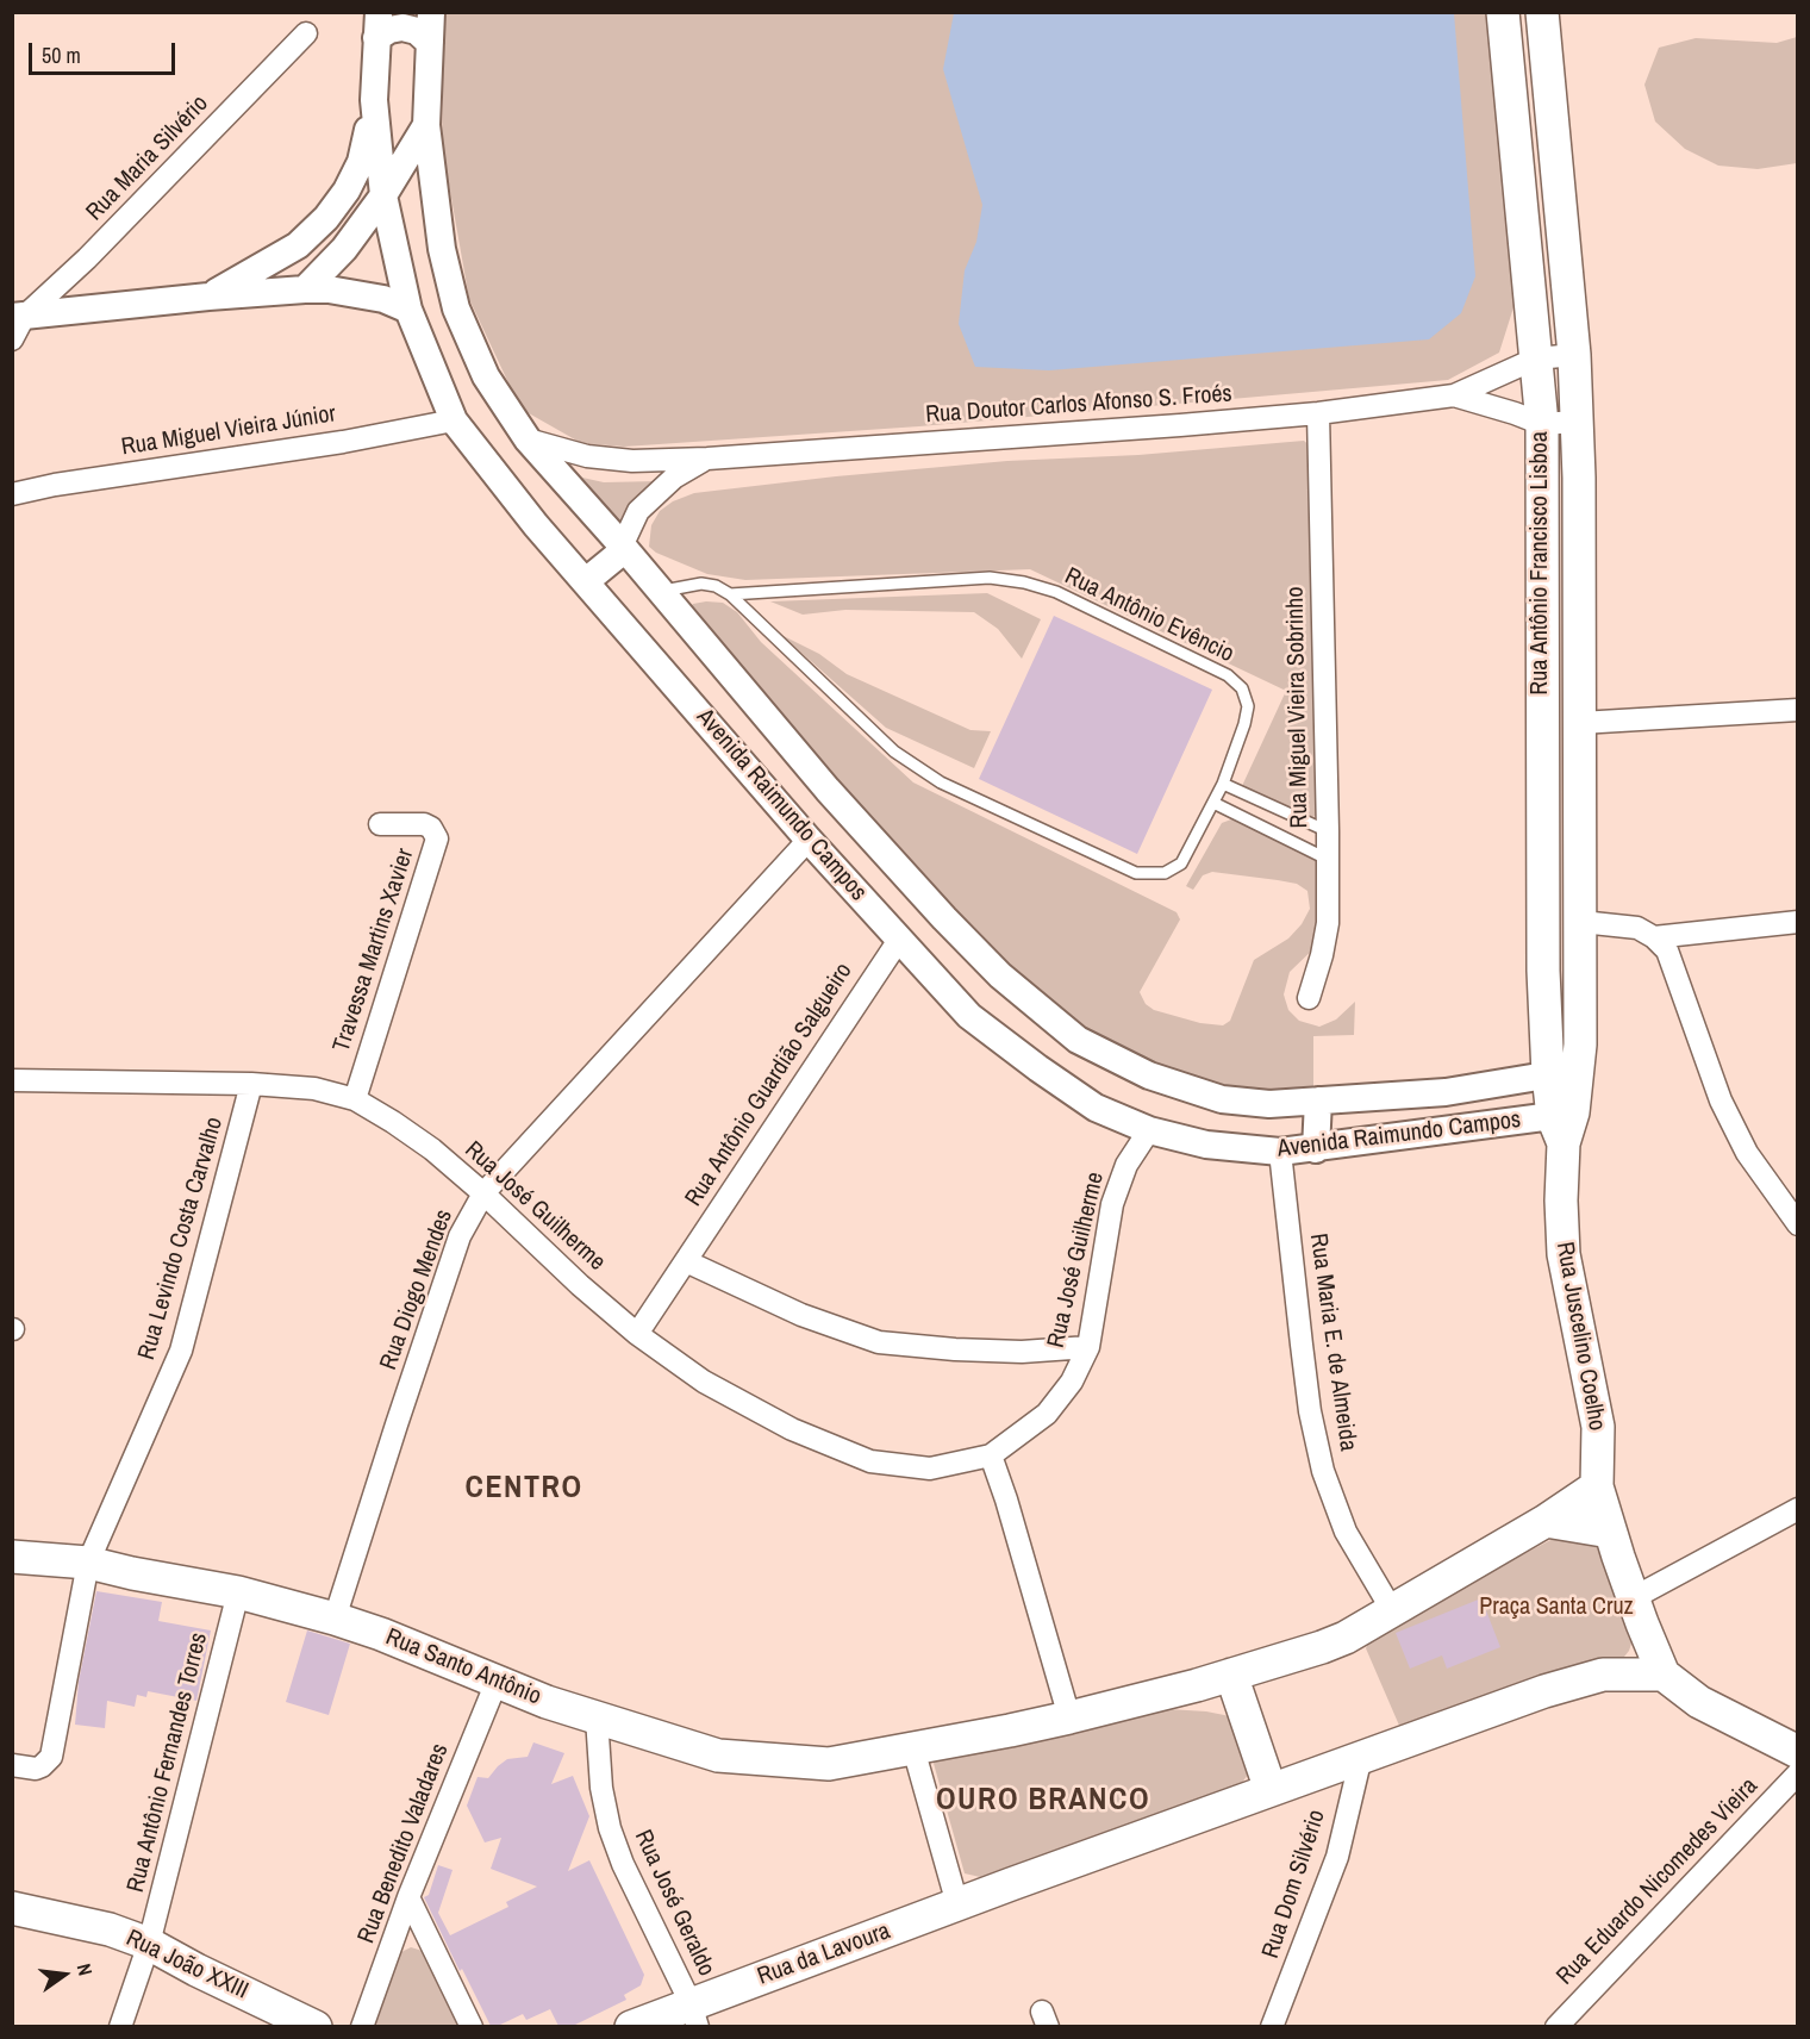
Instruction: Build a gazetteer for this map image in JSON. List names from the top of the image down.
{
  "streets": {
    "main road": [
      "Rua Antônio Francisco Lisboa",
      "Rua Juscelino Coelho",
      "Rua Santo Antônio",
      "Rua da Lavoura",
      "Rua João XXIII"
    ],
    "street": [
      "Rua Maria Silvério",
      "Rua Doutor Carlos Afonso S. Froés",
      "Rua Miguel Vieira Júnior",
      "Rua Miguel Vieira Sobrinho",
      "Avenida Raimundo Campos",
      "Travessa Martins Xavier",
      "Rua Antônio Guardião Salgueiro",
      "Rua José Guilherme",
      "Rua Levindo Costa Carvalho",
      "Rua Diogo Mendes",
      "Rua Maria E. de Almeida",
      "Rua Antônio Fernandes Torres",
      "Rua Benedito Valadares",
      "Rua Eduardo Nicomedes Vieira",
      "Rua Dom Silvério",
      "Rua José Geraldo"
    ],
    "lane": ["Rua Antônio Evêncio"]
  },
  "crossings": [
    ["Rua Doutor Carlos Afonso S. Froés", "Rua Miguel Vieira Sobrinho"],
    ["Rua Doutor Carlos Afonso S. Froés", "Avenida Raimundo Campos"],
    ["Rua Miguel Vieira Júnior", "Avenida Raimundo Campos"],
    ["Rua Antônio Francisco Lisboa", "Avenida Raimundo Campos"],
    ["Rua Antônio Francisco Lisboa", "Rua Juscelino Coelho"],
    ["Rua Antônio Evêncio", "Avenida Raimundo Campos"],
    ["Avenida Raimundo Campos", "Rua Antônio Guardião Salgueiro"],
    ["Avenida Raimundo Campos", "Rua José Guilherme"],
    ["Avenida Raimundo Campos", "Rua Diogo Mendes"],
    ["Avenida Raimundo Campos", "Rua Juscelino Coelho"],
    ["Avenida Raimundo Campos", "Rua Maria E. de Almeida"],
    ["Travessa Martins Xavier", "Rua José Guilherme"],
    ["Rua Antônio Guardião Salgueiro", "Rua José Guilherme"],
    ["Rua José Guilherme", "Rua Levindo Costa Carvalho"],
    ["Rua José Guilherme", "Rua Diogo Mendes"],
    ["Rua Levindo Costa Carvalho", "Rua Santo Antônio"],
    ["Rua Diogo Mendes", "Rua Santo Antônio"],
    ["Rua Santo Antônio", "Rua Antônio Fernandes Torres"],
    ["Rua Santo Antônio", "Rua Benedito Valadares"],
    ["Rua Santo Antônio", "Rua José Geraldo"],
    ["Rua Antônio Fernandes Torres", "Rua João XXIII"],
    ["Rua José Geraldo", "Rua da Lavoura"]
  ],
  "districts": ["CENTRO", "OURO BRANCO"],
  "parks": ["Praça Santa Cruz"],
  "scale_bar": "50 m",
  "north": "right"
}
